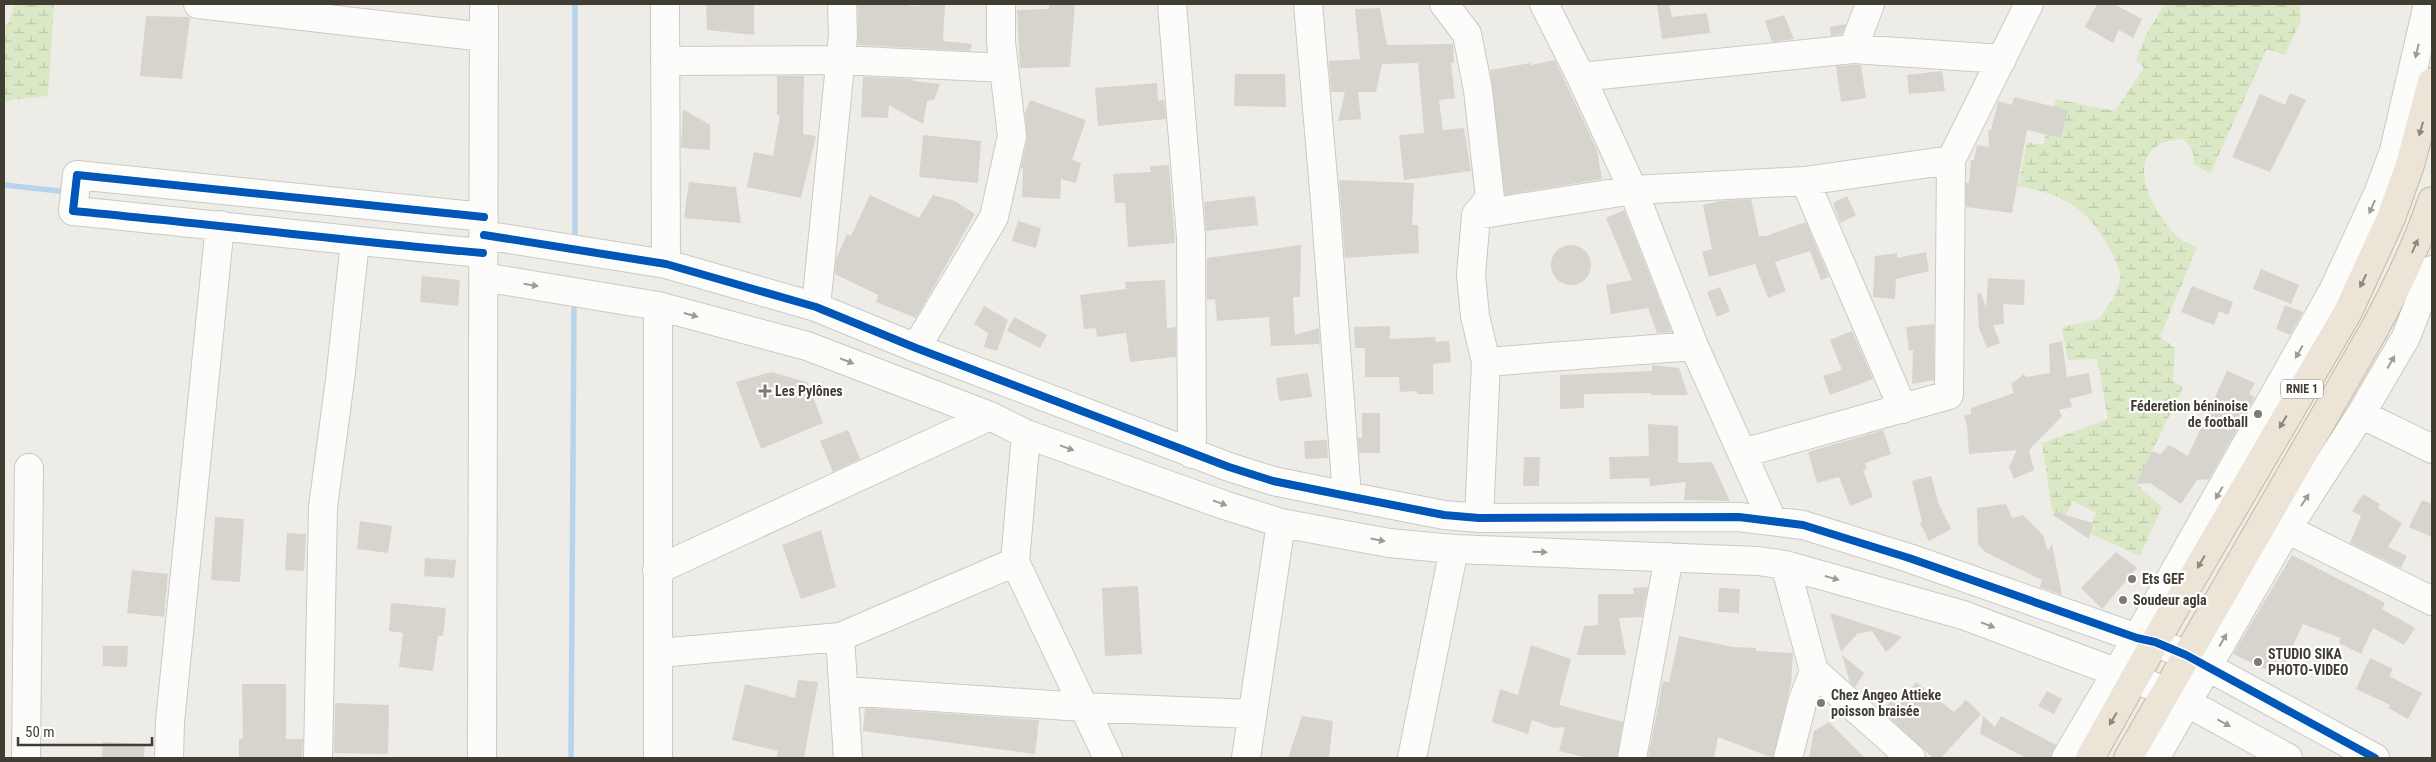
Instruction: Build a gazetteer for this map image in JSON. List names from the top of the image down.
{
  "streets": {
    "highway": ["RNIE 1"]
  },
  "places": {
    "health": ["Les Pylônes"],
    "other": [
      "Féderetion béninoise de football",
      "Ets GEF",
      "Soudeur agla",
      "STUDIO SIKA PHOTO-VIDEO",
      "Chez Angeo Attieke poisson braisée"
    ]
  },
  "scale_bar": "50 m"
}
